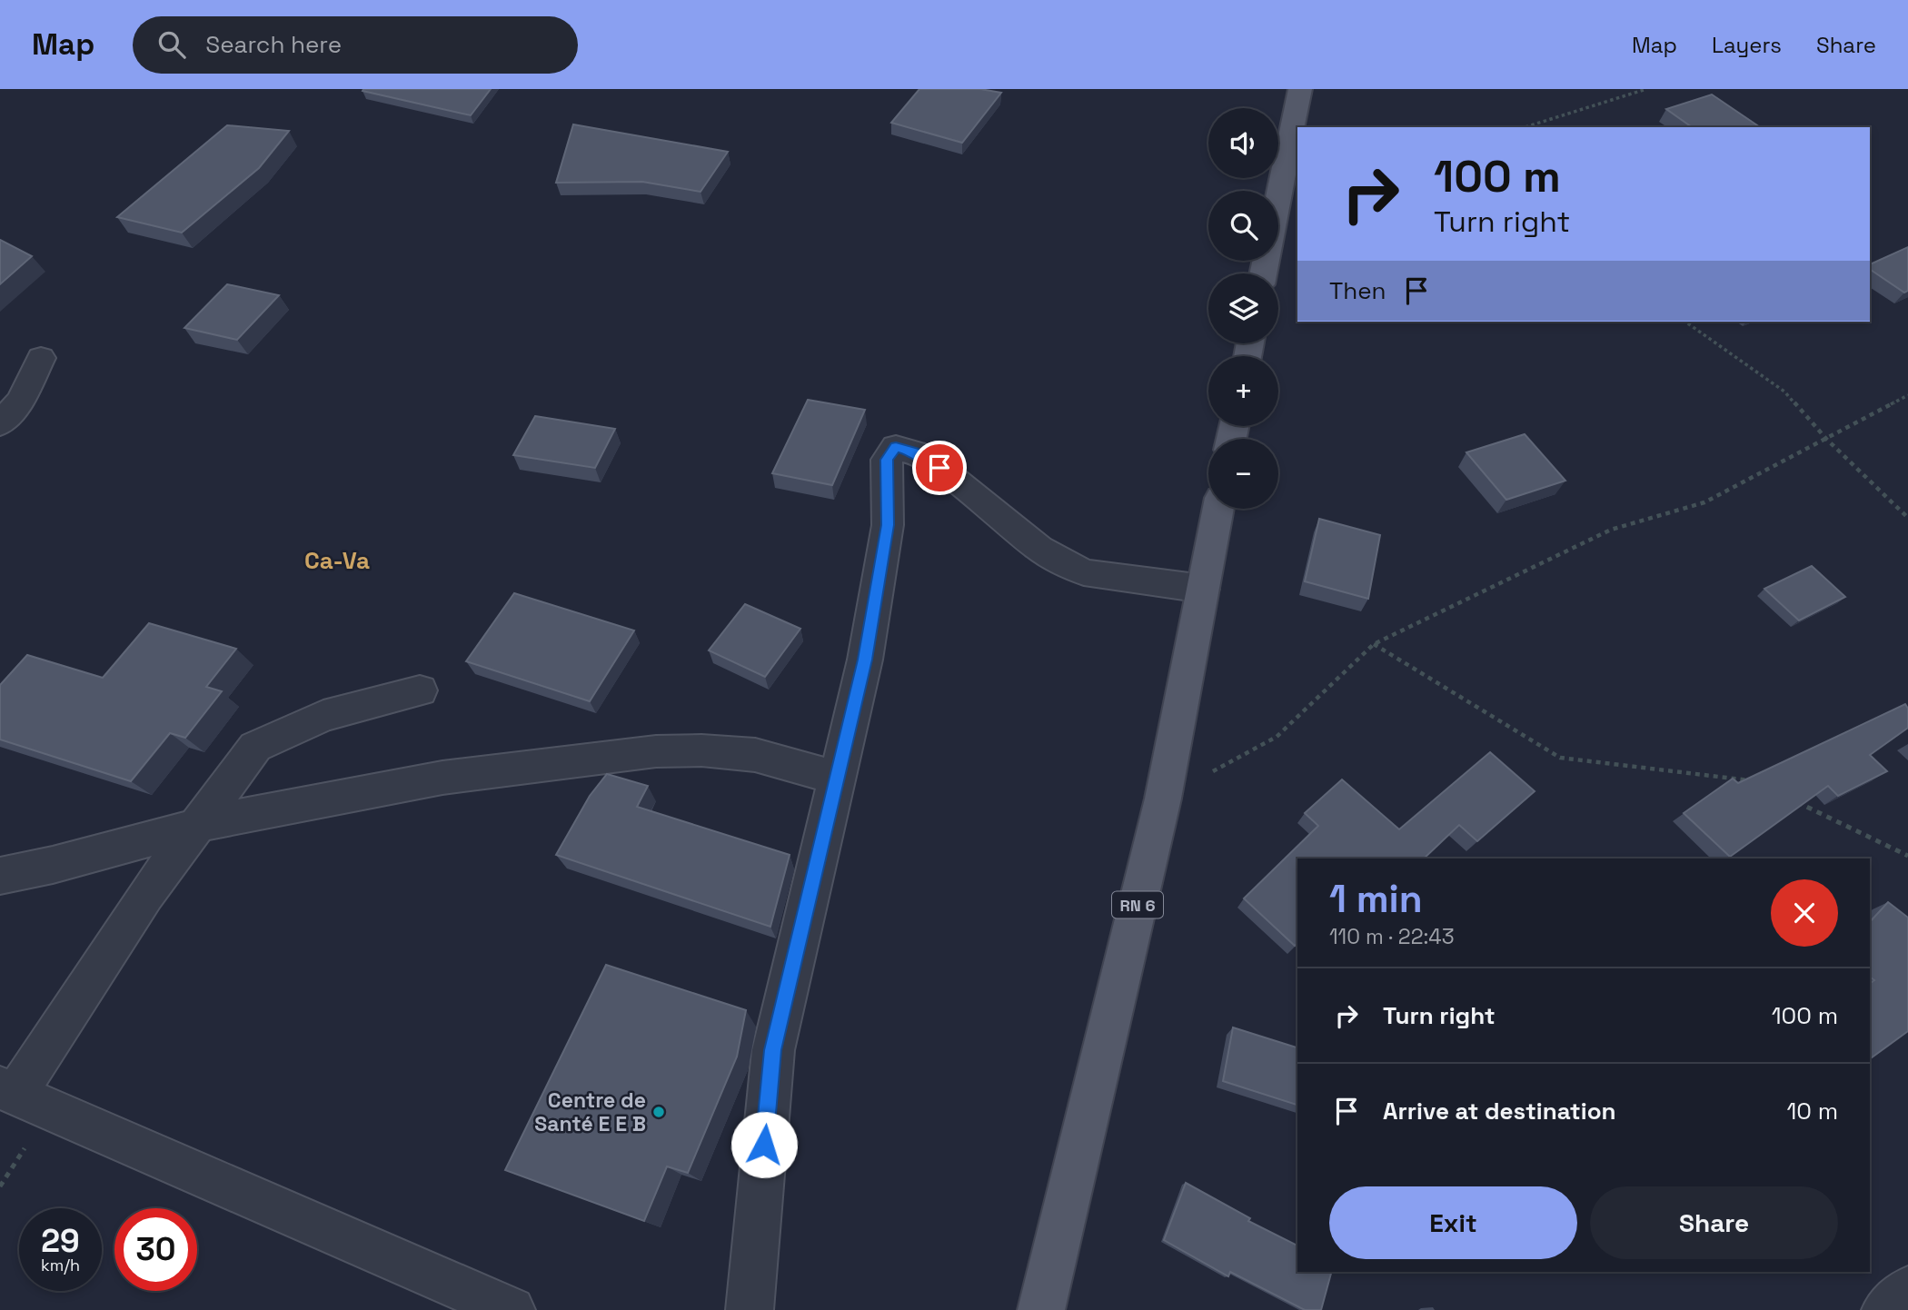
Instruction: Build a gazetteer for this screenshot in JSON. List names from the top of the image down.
{
  "streets": {
    "main road": ["RN 6"]
  },
  "districts": ["Ca-Va"],
  "places": ["Centre de Santé E E B"],
  "page": {
    "header": "Map",
    "search": "Search here",
    "nav": ["Map", "Layers", "Share"],
    "map_buttons": ["+", "−"],
    "turn": ["100 m", "Turn right"],
    "then": "Then",
    "heading": ["1 min", "110 m · 22:43"],
    "list": [
      {
        "name": "Turn right",
        "value": "100 m"
      },
      {
        "name": "Arrive at destination",
        "value": "10 m"
      }
    ],
    "buttons": ["Exit", "Share"],
    "speed": "29 km/h",
    "limit": "30"
  }
}
